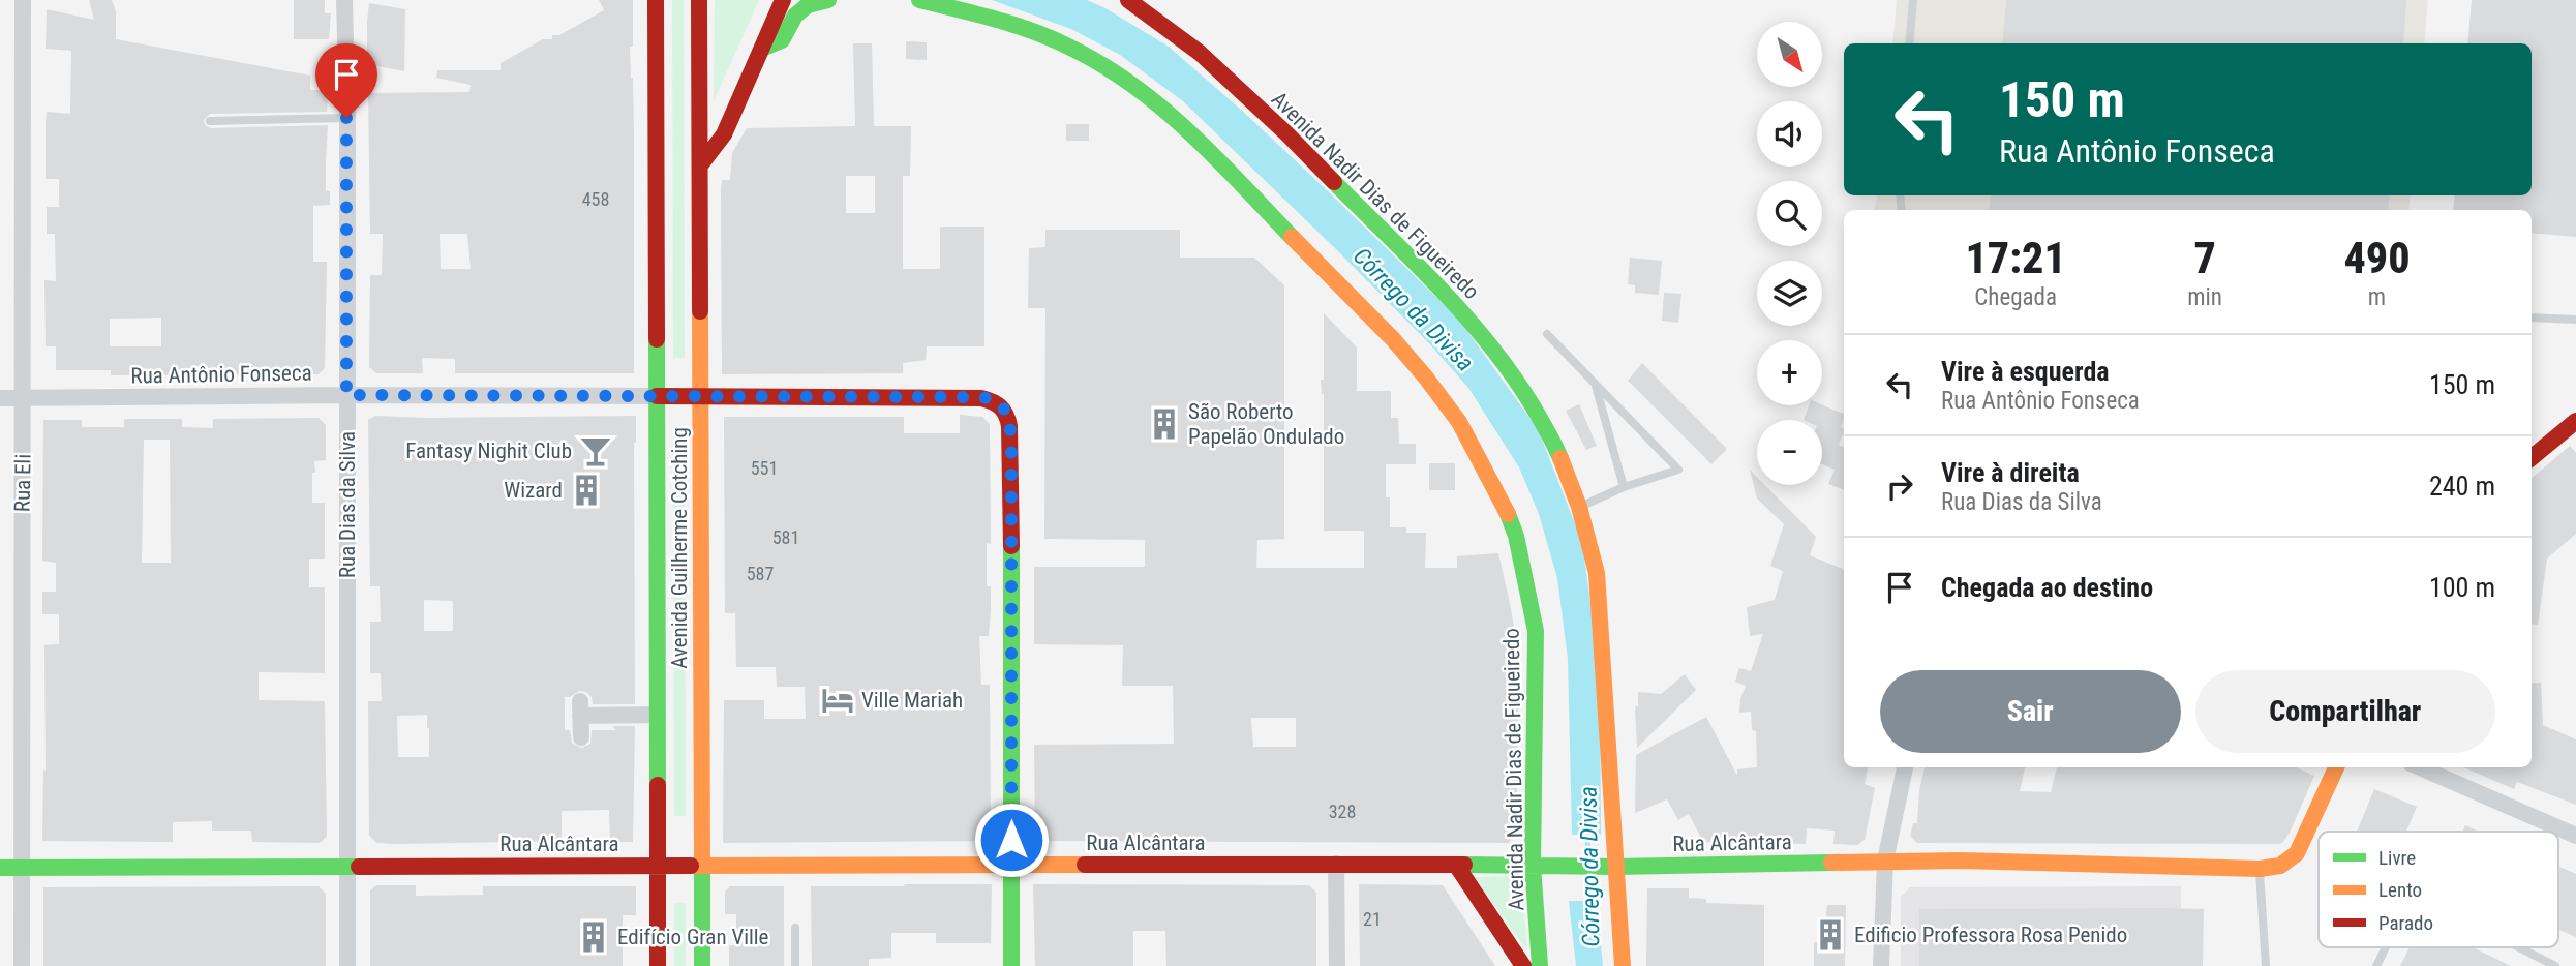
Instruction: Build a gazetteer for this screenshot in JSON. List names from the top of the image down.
{
  "streets": {
    "main road": [
      "Avenida Nadir Dias de Figueiredo",
      "Rua Antônio Fonseca",
      "Avenida Guilherme Cotching",
      "Rua Alcântara"
    ],
    "street": ["Rua Eli", "Rua Dias da Silva"]
  },
  "crossings": [
    ["Avenida Nadir Dias de Figueiredo", "Rua Alcântara"],
    ["Rua Antônio Fonseca", "Rua Eli"],
    ["Rua Antônio Fonseca", "Rua Dias da Silva"],
    ["Rua Antônio Fonseca", "Avenida Guilherme Cotching"],
    ["Rua Antônio Fonseca", "Rua Alcântara"],
    ["Rua Eli", "Rua Alcântara"],
    ["Rua Dias da Silva", "Rua Alcântara"],
    ["Avenida Guilherme Cotching", "Rua Alcântara"]
  ],
  "water": ["Córrego da Divisa"],
  "places": {
    "building": [
      "São Roberto Papelão Ondulado",
      "Wizard",
      "Edificio Professora Rosa Penido",
      "Edifício Gran Ville"
    ],
    "bar": ["Fantasy Nighit Club"],
    "hotel": ["Ville Mariah"]
  },
  "house_numbers": [
    "458",
    "551",
    "581",
    "587",
    "328",
    "21"
  ],
  "legend": ["Livre", "Lento", "Parado"],
  "north": "bottom right",
  "page": {
    "map_buttons": ["+", "−"],
    "turn": ["150 m", "Rua Antônio Fonseca"],
    "eta": [
      "17:21",
      "Chegada",
      "7",
      "min",
      "490",
      "m"
    ],
    "list": [
      {
        "name": "Vire à esquerda",
        "note": "Rua Antônio Fonseca",
        "value": "150 m"
      },
      {
        "name": "Vire à direita",
        "note": "Rua Dias da Silva",
        "value": "240 m"
      },
      {
        "name": "Chegada ao destino",
        "value": "100 m"
      }
    ],
    "buttons": ["Sair", "Compartilhar"]
  }
}
